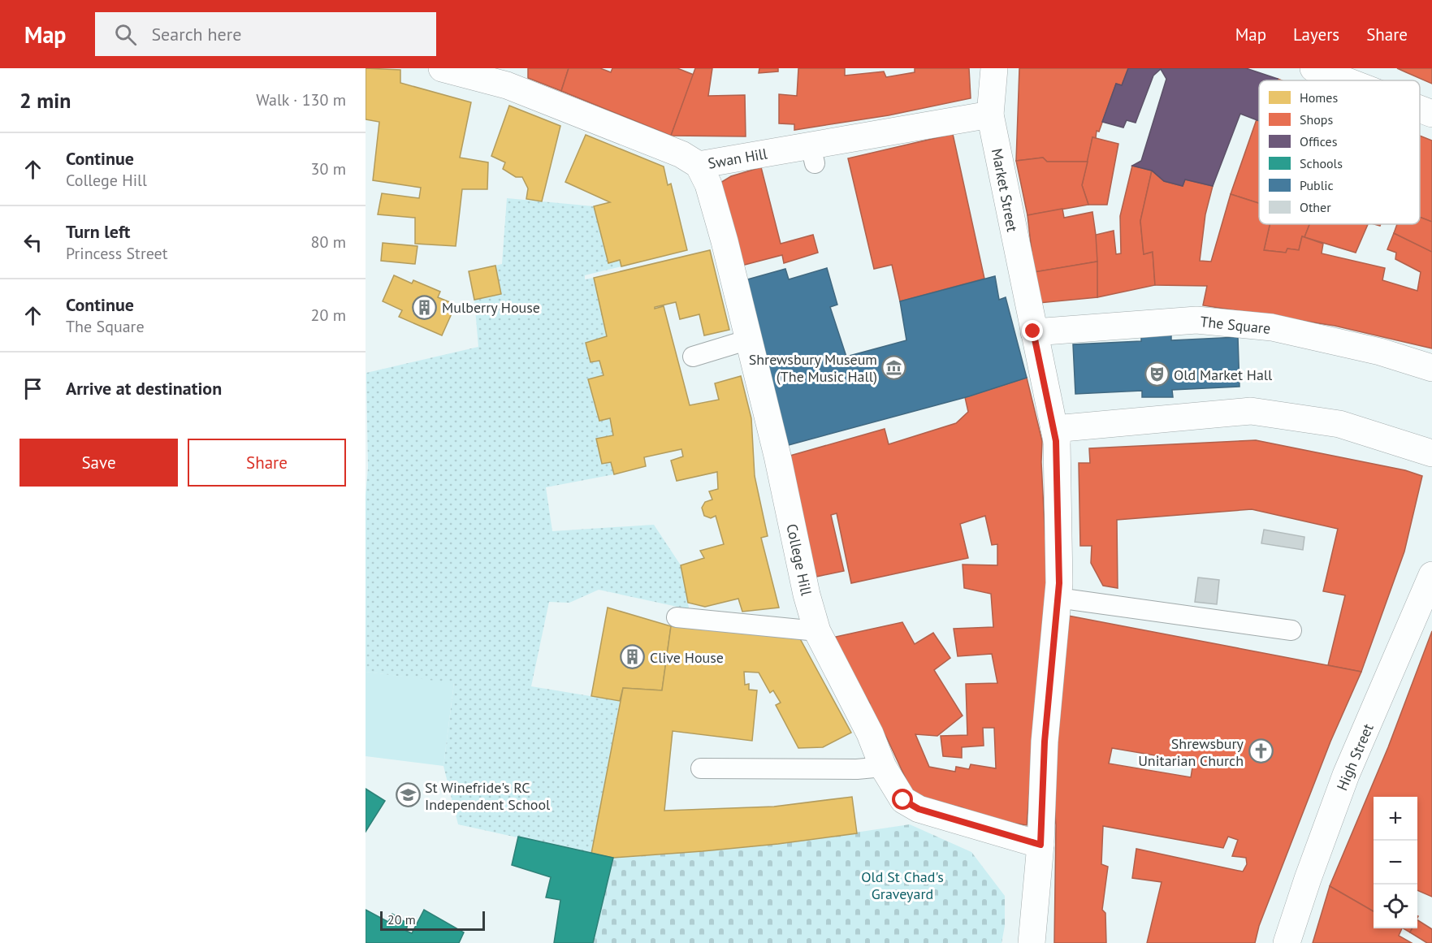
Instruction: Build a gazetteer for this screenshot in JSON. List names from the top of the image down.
{
  "streets": {
    "street": [
      "Swan Hill",
      "Market Street",
      "The Square",
      "College Hill",
      "High Street"
    ]
  },
  "crossings": [
    ["Swan Hill", "Market Street"],
    ["Swan Hill", "College Hill"],
    ["Market Street", "The Square"]
  ],
  "parks": ["Old St Chad's Graveyard"],
  "places": {
    "building": ["Mulberry House", "Clive House"],
    "museum": ["Shrewsbury Museum (The Music Hall)"],
    "theatre": ["Old Market Hall"],
    "church": ["Shrewsbury Unitarian Church"],
    "school or university": ["St Winefride's RC Independent School"]
  },
  "legend": [
    "Homes",
    "Shops",
    "Offices",
    "Schools",
    "Public",
    "Other"
  ],
  "scale_bar": "20 m",
  "page": {
    "header": "Map",
    "search": "Search here",
    "nav": ["Map", "Layers", "Share"],
    "heading": ["2 min", "Walk · 130 m"],
    "list": [
      ["Continue", "College Hill", "30 m"],
      ["Turn left", "Princess Street", "80 m"],
      ["Continue", "The Square", "20 m"],
      "Arrive at destination"
    ],
    "buttons": ["Save", "Share"],
    "map_buttons": ["+", "−"],
    "scale": "20 m"
  }
}
